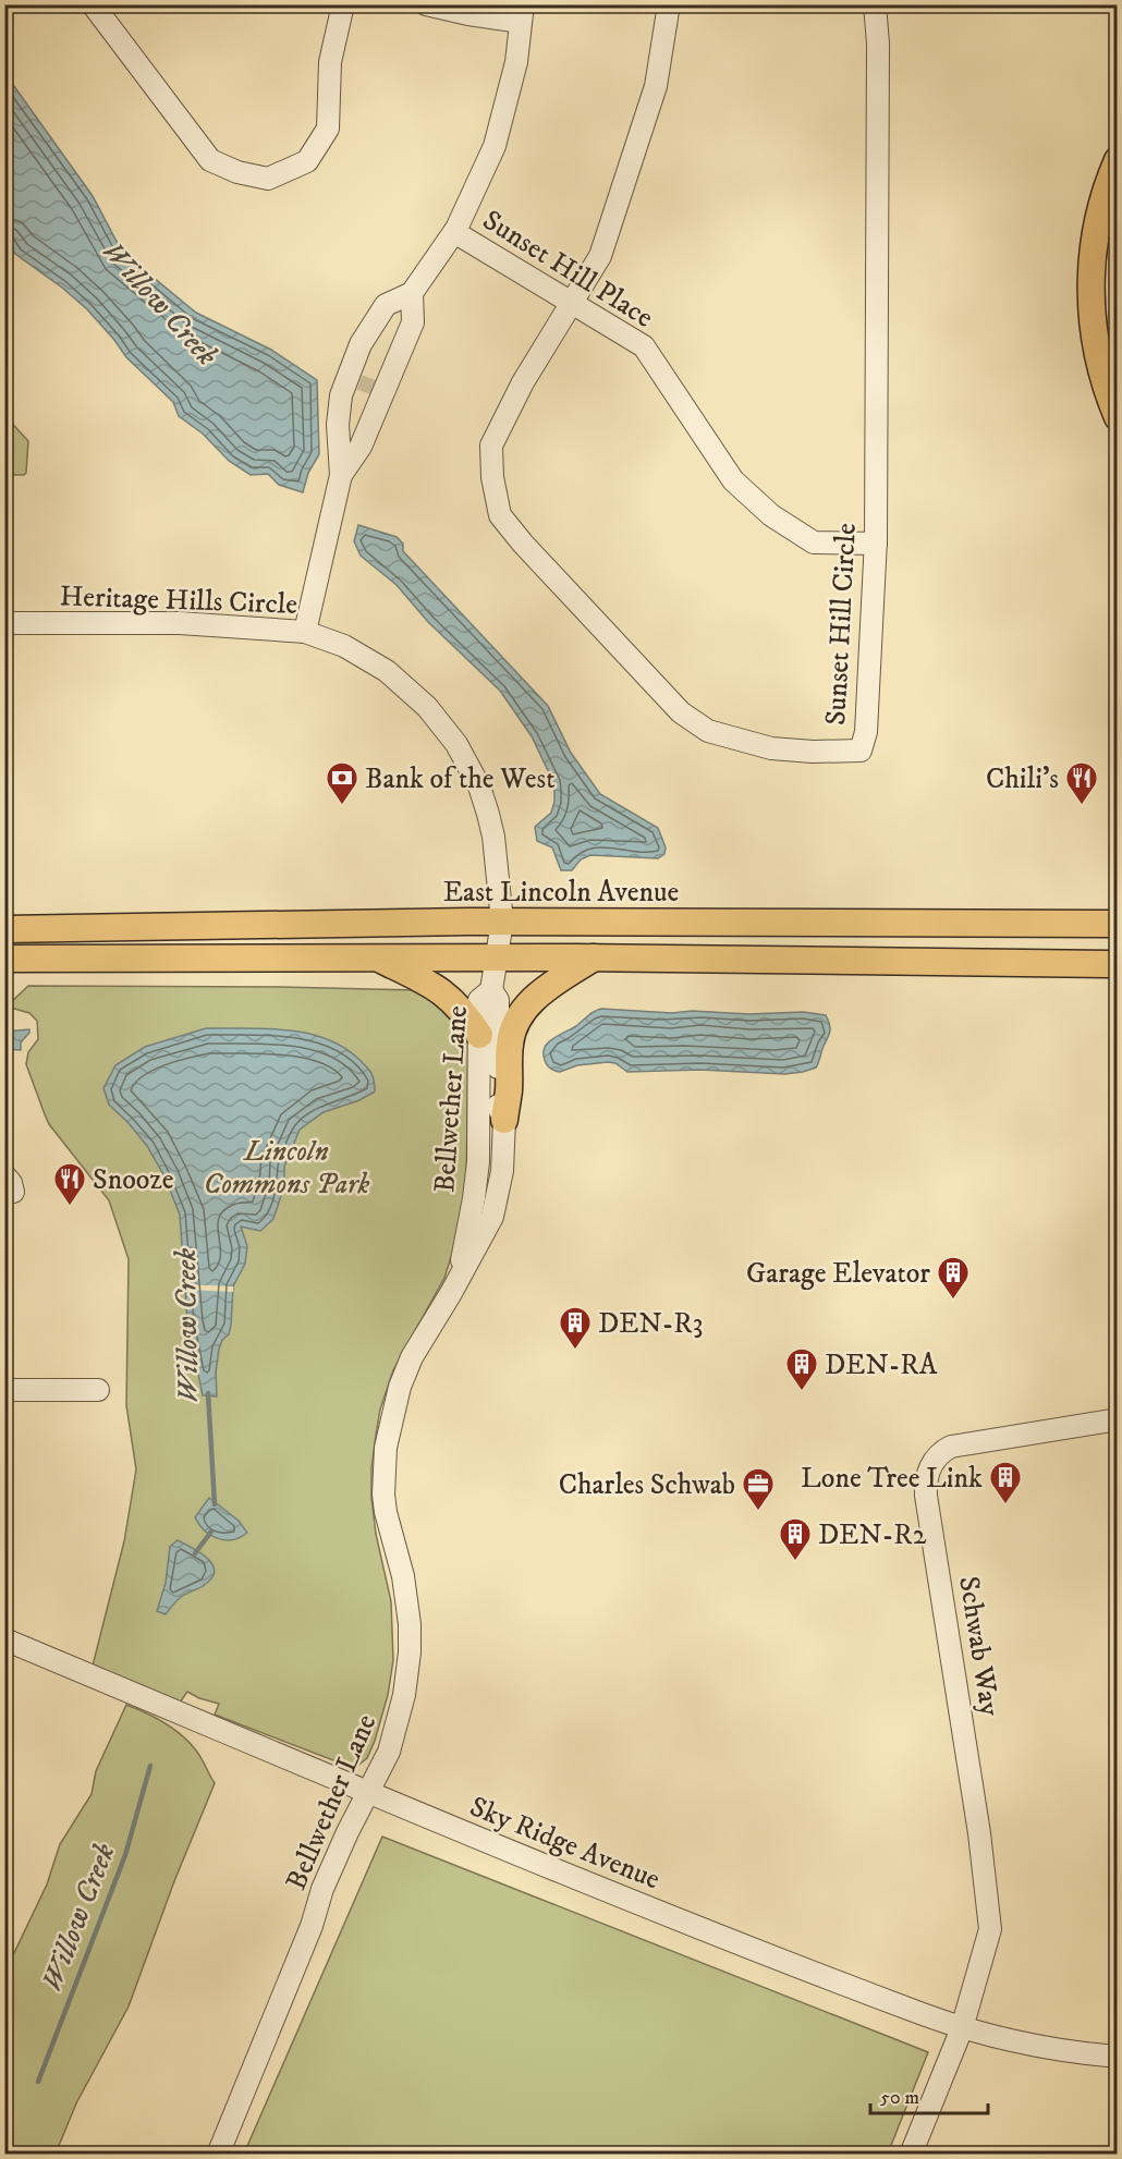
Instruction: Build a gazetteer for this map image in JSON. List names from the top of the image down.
{
  "streets": {
    "main road": ["East Lincoln Avenue"],
    "street": [
      "Sunset Hill Place",
      "Heritage Hills Circle",
      "Sunset Hill Circle",
      "Bellwether Lane",
      "Schwab Way",
      "Sky Ridge Avenue"
    ]
  },
  "crossings": [
    ["Sunset Hill Place", "Sunset Hill Circle"],
    ["Heritage Hills Circle", "East Lincoln Avenue"],
    ["Heritage Hills Circle", "Bellwether Lane"],
    ["Bellwether Lane", "Sky Ridge Avenue"],
    ["Schwab Way", "Sky Ridge Avenue"]
  ],
  "water": ["Willow Creek"],
  "parks": ["Lincoln Commons Park"],
  "places": {
    "bank": ["Bank of the West"],
    "restaurant": ["Chili's", "Snooze"],
    "building": [
      "Garage Elevator",
      "DEN-R3",
      "DEN-RA",
      "Lone Tree Link",
      "DEN-R2"
    ],
    "office": ["Charles Schwab"]
  },
  "scale_bar": "50 m"
}
